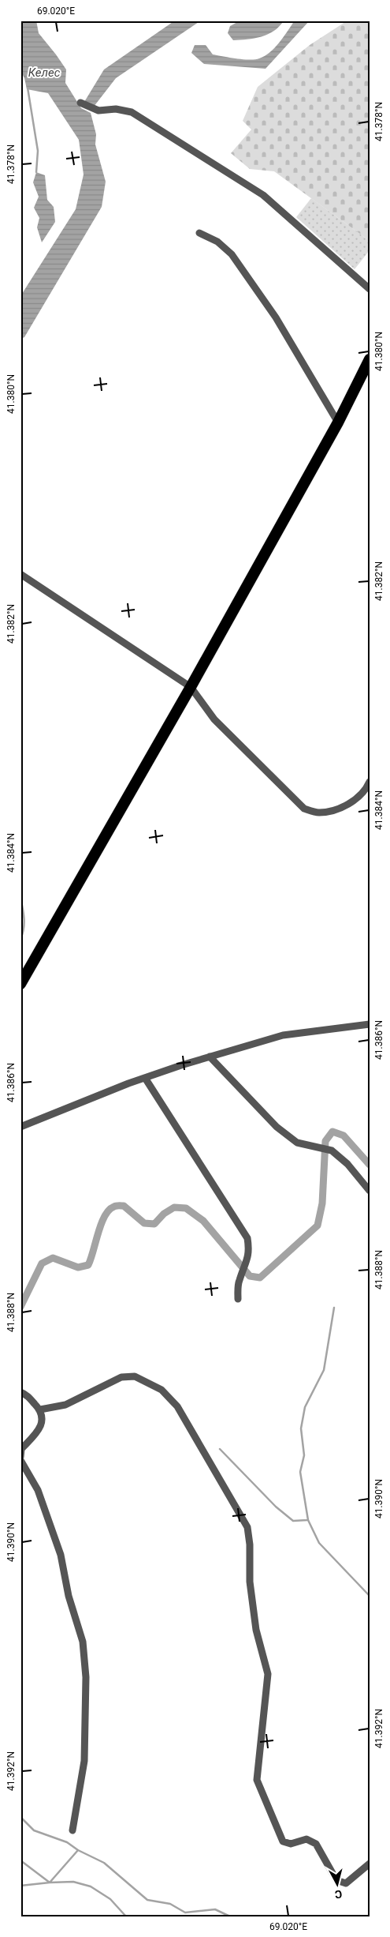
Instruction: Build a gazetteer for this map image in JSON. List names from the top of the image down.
{
  "water": ["Келес"],
  "north": "bottom",
  "coordinates": [
    "69.020°E",
    "41.378°N",
    "41.380°N",
    "41.382°N",
    "41.384°N",
    "41.386°N",
    "41.388°N",
    "41.390°N",
    "41.392°N"
  ]
}
